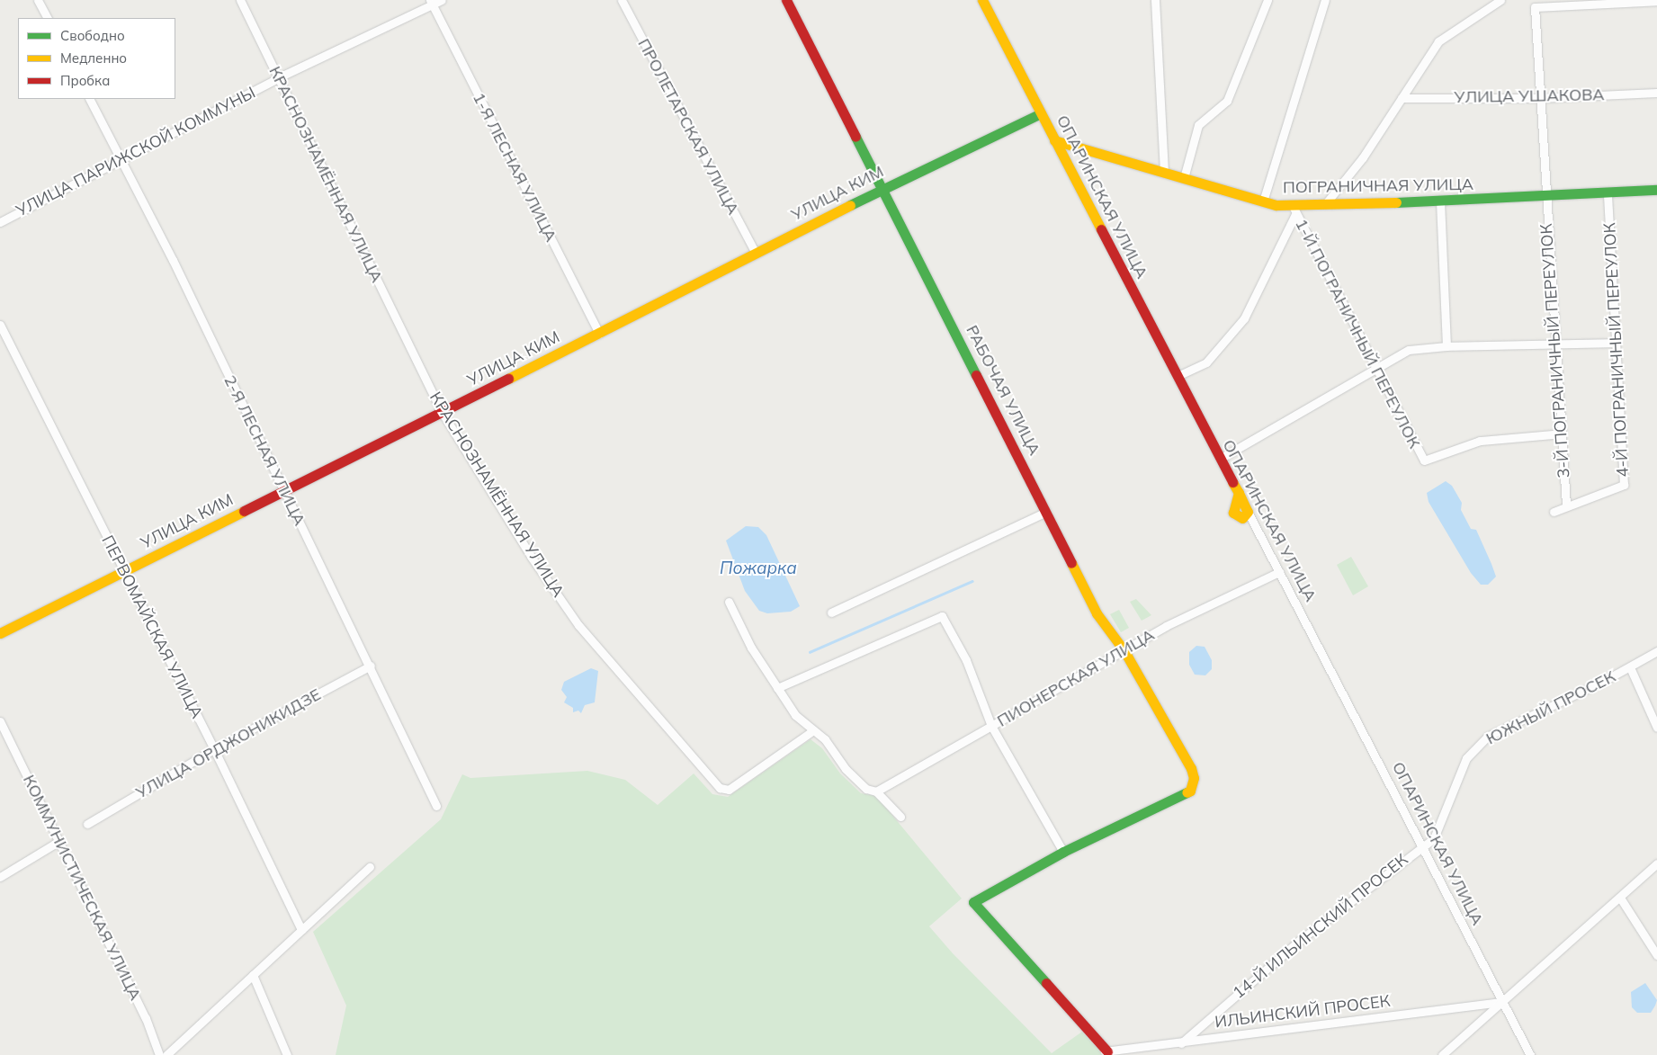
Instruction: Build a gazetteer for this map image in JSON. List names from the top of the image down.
{
  "streets": {
    "street": [
      "УЛИЦА УШАКОВА",
      "ПРОЛЕТАРСКАЯ УЛИЦА",
      "УЛИЦА ПАРИЖСКОЙ КОММУНЫ",
      "1-Я ЛЕСНАЯ УЛИЦА",
      "КРАСНОЗНАМЁННАЯ УЛИЦА",
      "ПОГРАНИЧНАЯ УЛИЦА",
      "УЛИЦА КИМ",
      "ОПАРИНСКАЯ УЛИЦА",
      "1-Й ПОГРАНИЧНЫЙ ПЕРЕУЛОК",
      "4-Й ПОГРАНИЧНЫЙ ПЕРЕУЛОК",
      "3-Й ПОГРАНИЧНЫЙ ПЕРЕУЛОК",
      "РАБОЧАЯ УЛИЦА",
      "2-Я ЛЕСНАЯ УЛИЦА",
      "ПЕРВОМАЙСКАЯ УЛИЦА",
      "ПИОНЕРСКАЯ УЛИЦА",
      "ЮЖНЫЙ ПРОСЕК",
      "УЛИЦА ОРДЖОНИКИДЗЕ",
      "КОММУНИСТИЧЕСКАЯ УЛИЦА",
      "14-Й ИЛЬИНСКИЙ ПРОСЕК",
      "ИЛЬИНСКИЙ ПРОСЕК"
    ]
  },
  "crossings": [
    ["УЛИЦА УШАКОВА", "3-Й ПОГРАНИЧНЫЙ ПЕРЕУЛОК"],
    ["ПРОЛЕТАРСКАЯ УЛИЦА", "УЛИЦА КИМ"],
    ["УЛИЦА ПАРИЖСКОЙ КОММУНЫ", "1-Я ЛЕСНАЯ УЛИЦА"],
    ["УЛИЦА ПАРИЖСКОЙ КОММУНЫ", "КРАСНОЗНАМЁННАЯ УЛИЦА"],
    ["УЛИЦА ПАРИЖСКОЙ КОММУНЫ", "2-Я ЛЕСНАЯ УЛИЦА"],
    ["1-Я ЛЕСНАЯ УЛИЦА", "УЛИЦА КИМ"],
    ["КРАСНОЗНАМЁННАЯ УЛИЦА", "УЛИЦА КИМ"],
    ["ПОГРАНИЧНАЯ УЛИЦА", "ОПАРИНСКАЯ УЛИЦА"],
    ["ПОГРАНИЧНАЯ УЛИЦА", "1-Й ПОГРАНИЧНЫЙ ПЕРЕУЛОК"],
    ["ПОГРАНИЧНАЯ УЛИЦА", "4-Й ПОГРАНИЧНЫЙ ПЕРЕУЛОК"],
    ["ПОГРАНИЧНАЯ УЛИЦА", "3-Й ПОГРАНИЧНЫЙ ПЕРЕУЛОК"],
    ["УЛИЦА КИМ", "ОПАРИНСКАЯ УЛИЦА"],
    ["УЛИЦА КИМ", "РАБОЧАЯ УЛИЦА"],
    ["УЛИЦА КИМ", "2-Я ЛЕСНАЯ УЛИЦА"],
    ["УЛИЦА КИМ", "ПЕРВОМАЙСКАЯ УЛИЦА"],
    ["ОПАРИНСКАЯ УЛИЦА", "ПИОНЕРСКАЯ УЛИЦА"],
    ["ОПАРИНСКАЯ УЛИЦА", "ЮЖНЫЙ ПРОСЕК"],
    ["ОПАРИНСКАЯ УЛИЦА", "14-Й ИЛЬИНСКИЙ ПРОСЕК"],
    ["ОПАРИНСКАЯ УЛИЦА", "ИЛЬИНСКИЙ ПРОСЕК"],
    ["1-Й ПОГРАНИЧНЫЙ ПЕРЕУЛОК", "3-Й ПОГРАНИЧНЫЙ ПЕРЕУЛОК"],
    ["4-Й ПОГРАНИЧНЫЙ ПЕРЕУЛОК", "3-Й ПОГРАНИЧНЫЙ ПЕРЕУЛОК"],
    ["РАБОЧАЯ УЛИЦА", "ПИОНЕРСКАЯ УЛИЦА"],
    ["РАБОЧАЯ УЛИЦА", "ИЛЬИНСКИЙ ПРОСЕК"],
    ["2-Я ЛЕСНАЯ УЛИЦА", "УЛИЦА ОРДЖОНИКИДЗЕ"],
    ["ПЕРВОМАЙСКАЯ УЛИЦА", "УЛИЦА ОРДЖОНИКИДЗЕ"],
    ["ЮЖНЫЙ ПРОСЕК", "14-Й ИЛЬИНСКИЙ ПРОСЕК"],
    ["14-Й ИЛЬИНСКИЙ ПРОСЕК", "ИЛЬИНСКИЙ ПРОСЕК"]
  ],
  "water": ["Пожарка"],
  "legend": ["Свободно", "Медленно", "Пробка"]
}
